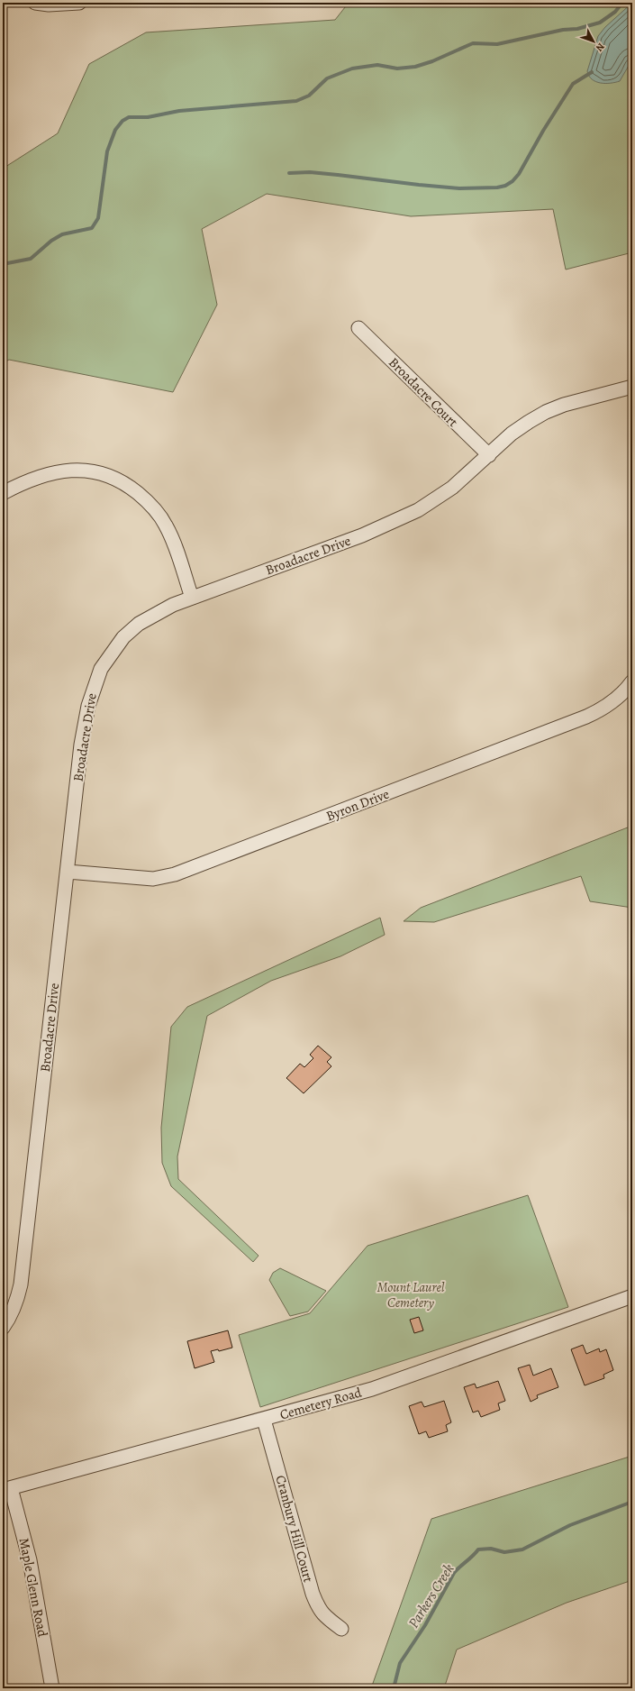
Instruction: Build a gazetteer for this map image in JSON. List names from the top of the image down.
{
  "streets": {
    "street": [
      "Broadacre Court",
      "Broadacre Drive",
      "Byron Drive",
      "Cemetery Road",
      "Cranbury Hill Court",
      "Maple Glenn Road"
    ]
  },
  "crossings": [
    ["Broadacre Court", "Broadacre Drive"],
    ["Broadacre Drive", "Byron Drive"],
    ["Cemetery Road", "Cranbury Hill Court"],
    ["Cemetery Road", "Maple Glenn Road"]
  ],
  "water": ["Parkers Creek"],
  "parks": ["Mount Laurel Cemetery"],
  "north": "bottom right"
}
